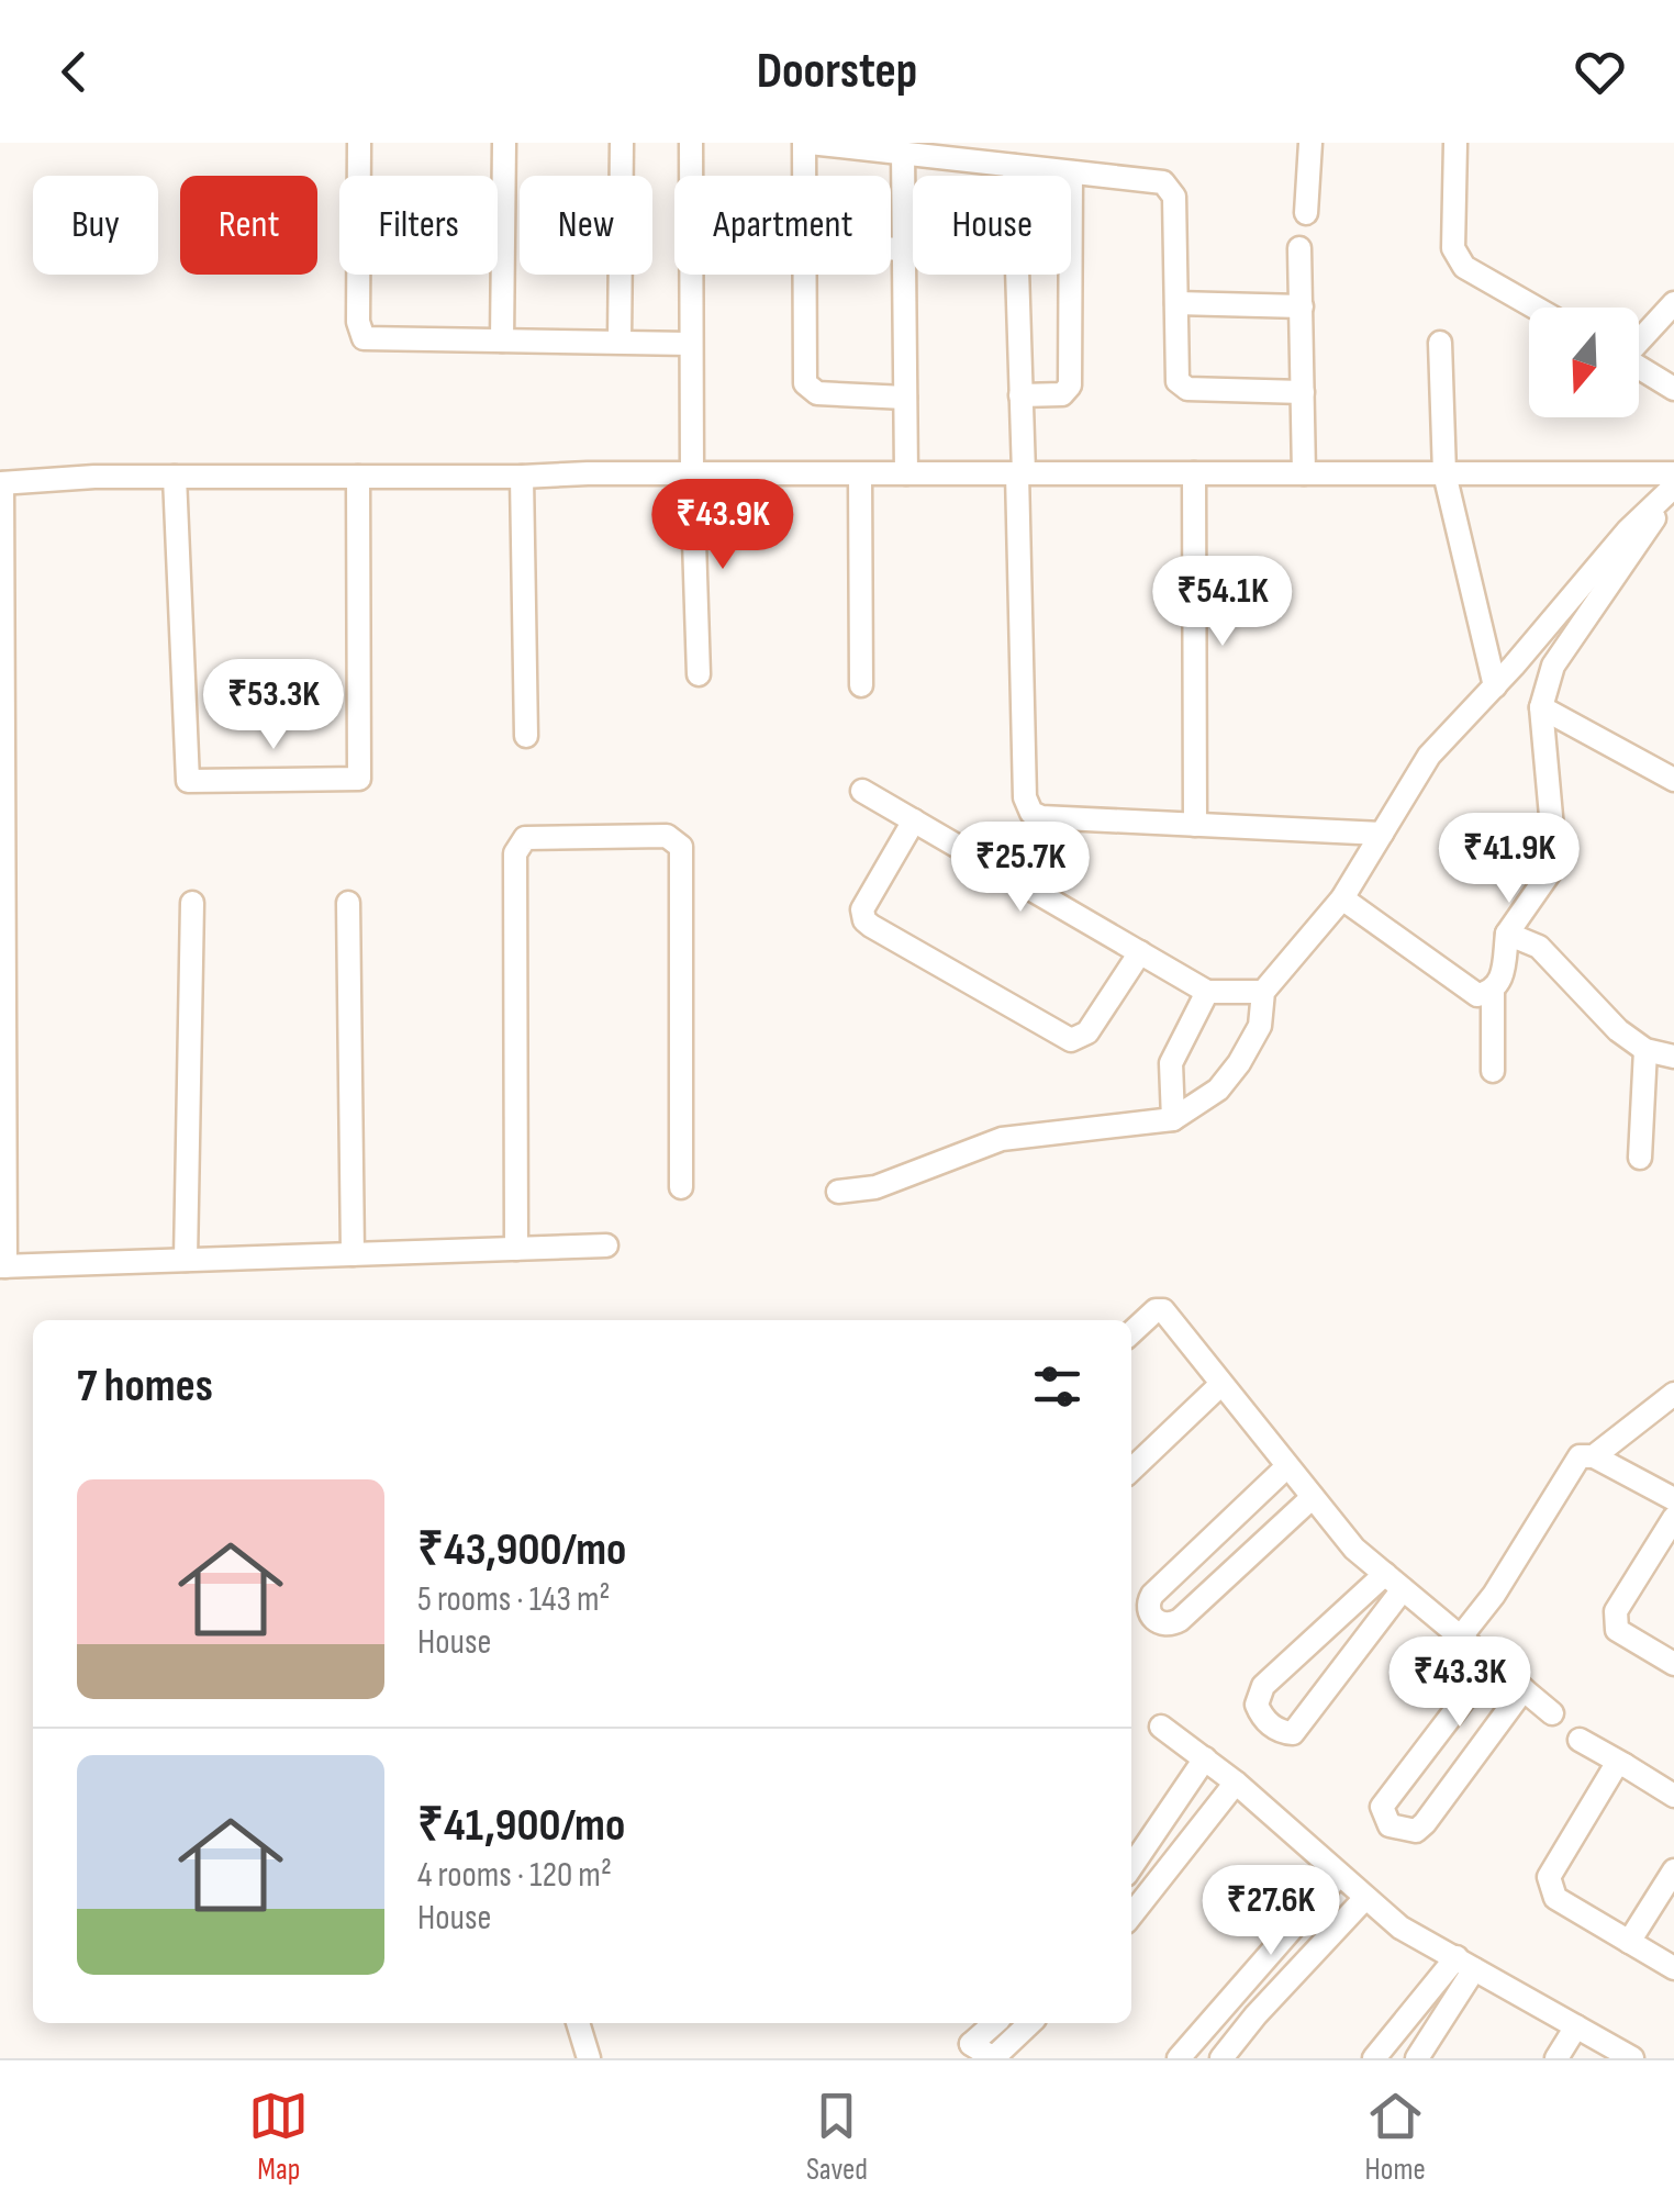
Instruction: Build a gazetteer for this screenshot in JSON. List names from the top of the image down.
{
  "north": "bottom",
  "page": {
    "header": "Doorstep",
    "chip": [
      "Buy",
      "Rent",
      "Filters",
      "New",
      "Apartment",
      "House"
    ],
    "price": [
      "₹43.9K",
      "₹54.1K",
      "₹53.3K",
      "₹41.9K",
      "₹25.7K",
      "₹43.3K",
      "₹27.6K"
    ],
    "heading": "7 homes",
    "list": [
      {
        "name": "₹43,900/mo",
        "note": "5 rooms · 143 m² · House"
      },
      {
        "name": "₹41,900/mo",
        "note": "4 rooms · 120 m² · House"
      }
    ],
    "tabs": ["Map", "Saved", "Home"]
  }
}
